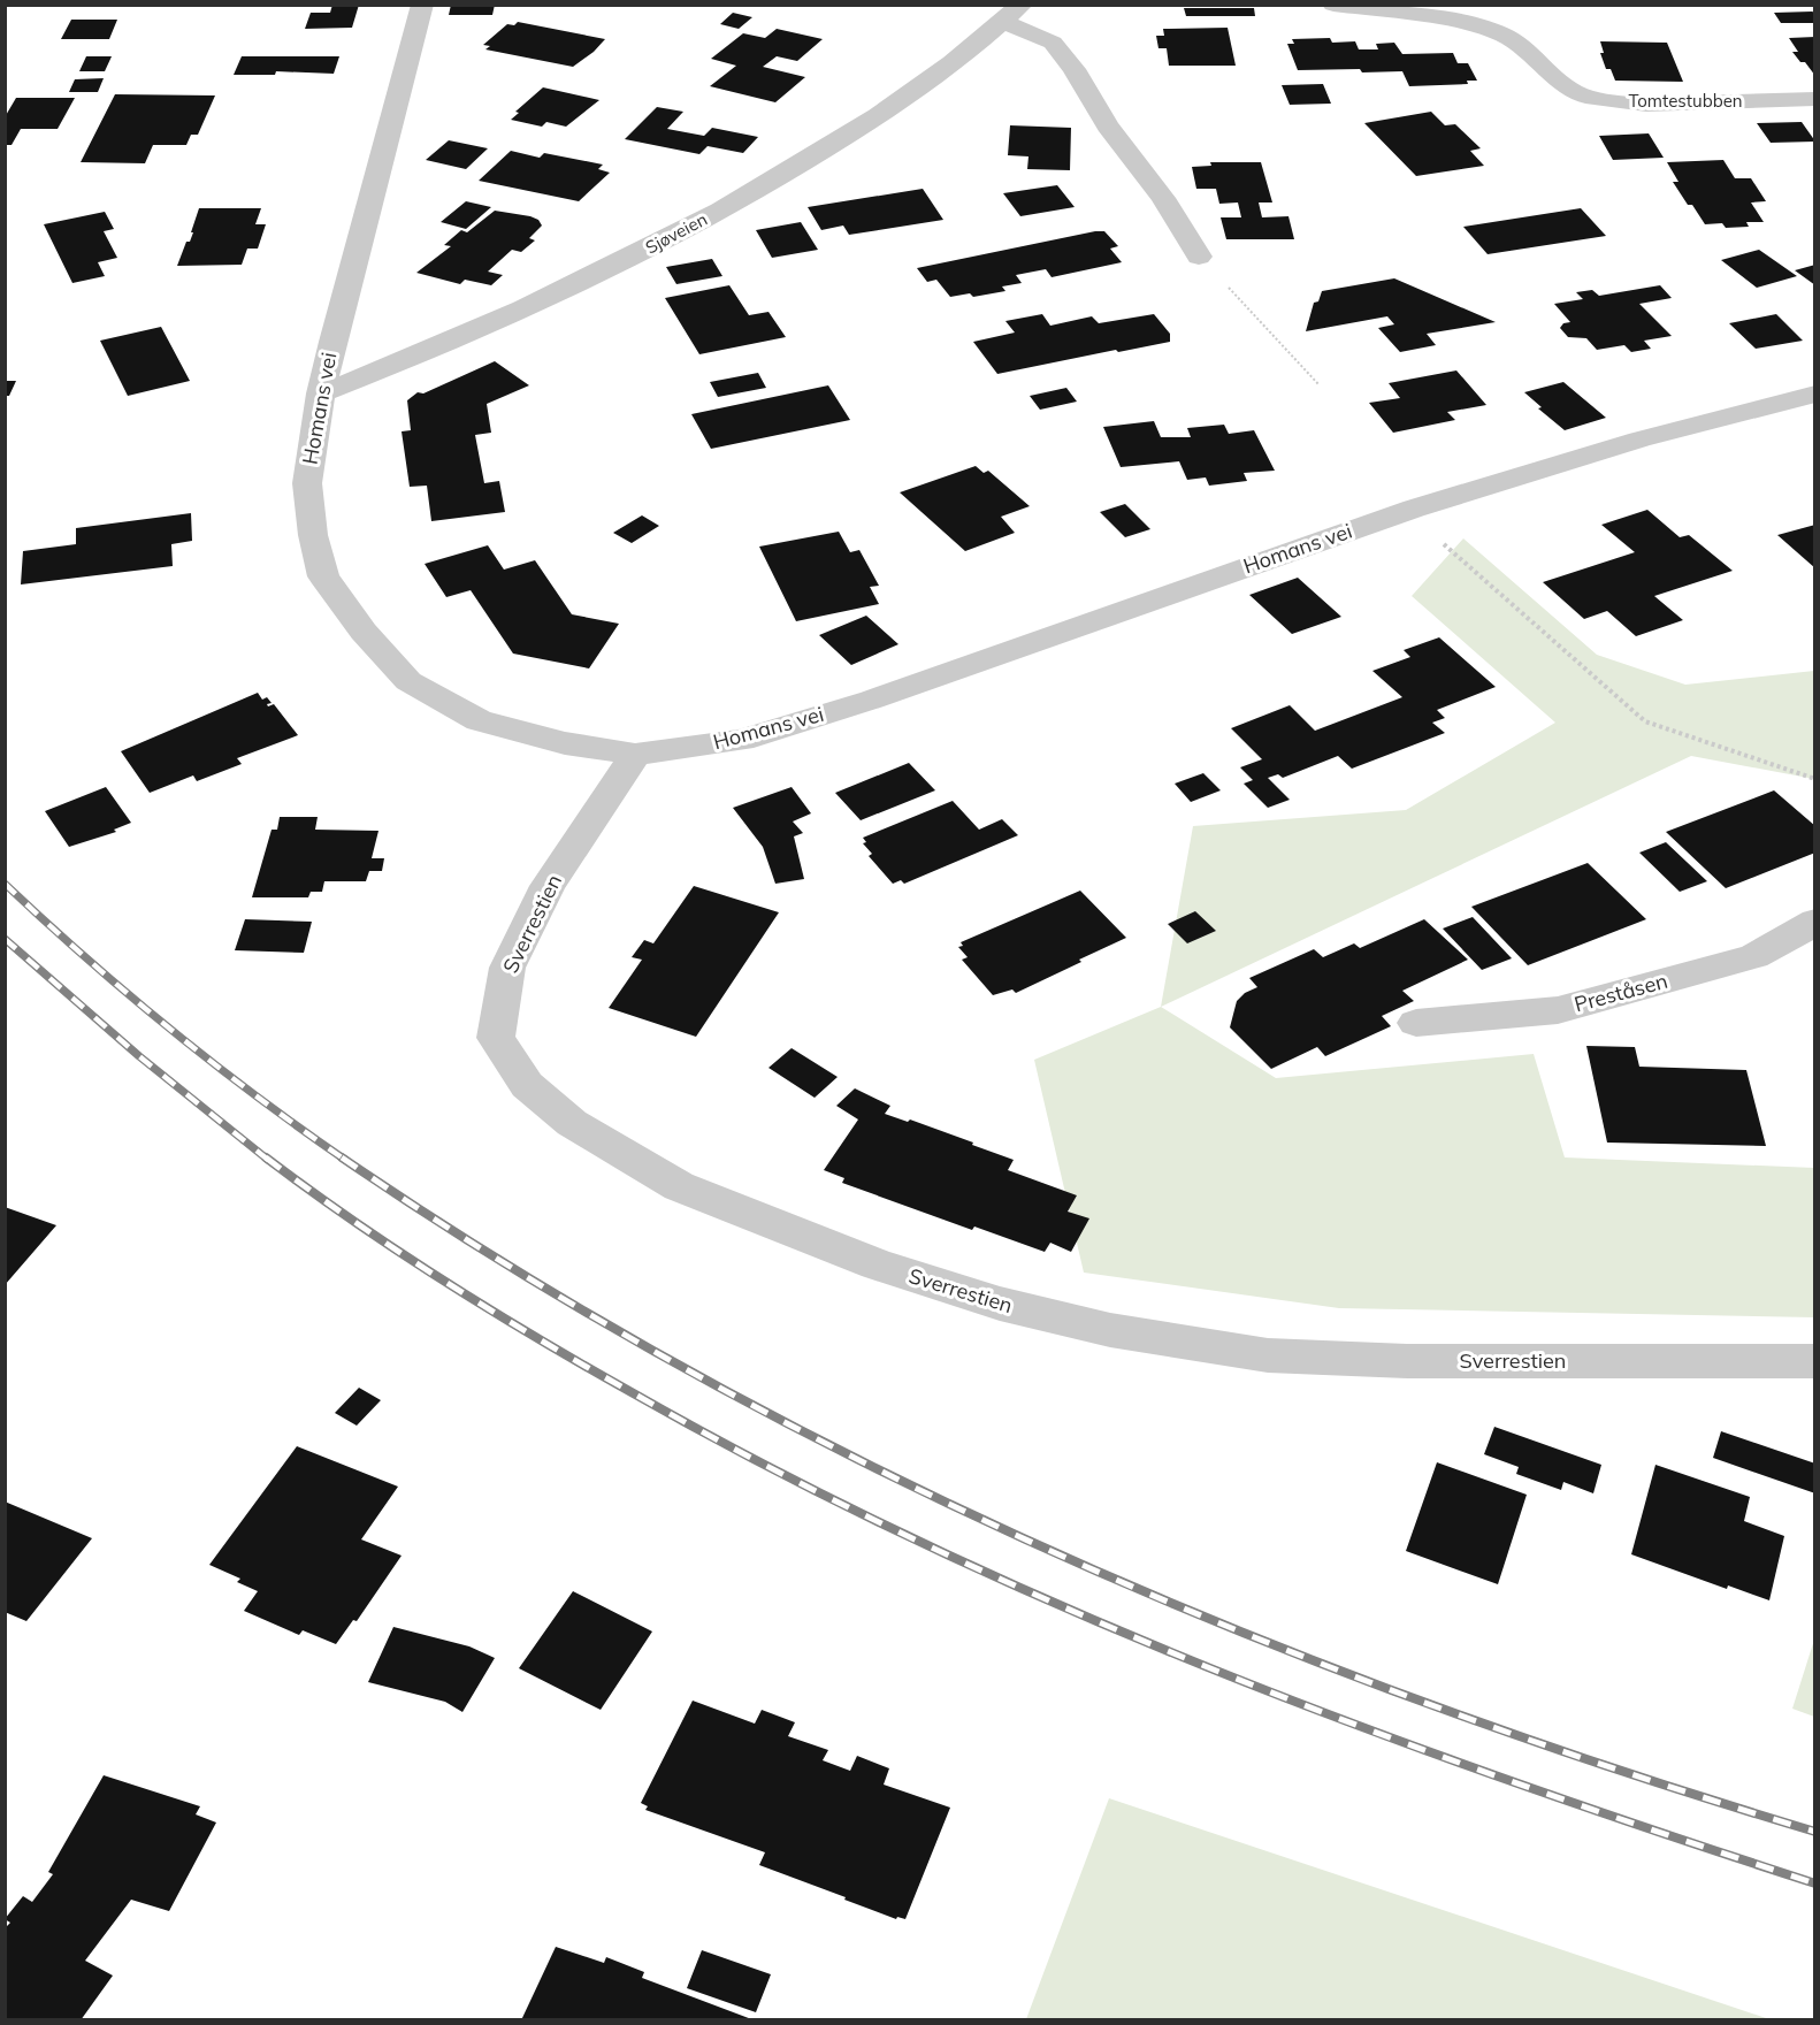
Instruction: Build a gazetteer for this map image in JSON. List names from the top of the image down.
{
  "streets": {
    "street": [
      "Tomtestubben",
      "Sjøveien",
      "Homans vei",
      "Sverrestien",
      "Preståsen"
    ]
  },
  "crossings": [
    ["Sjøveien", "Homans vei"],
    ["Homans vei", "Sverrestien"]
  ]
}
